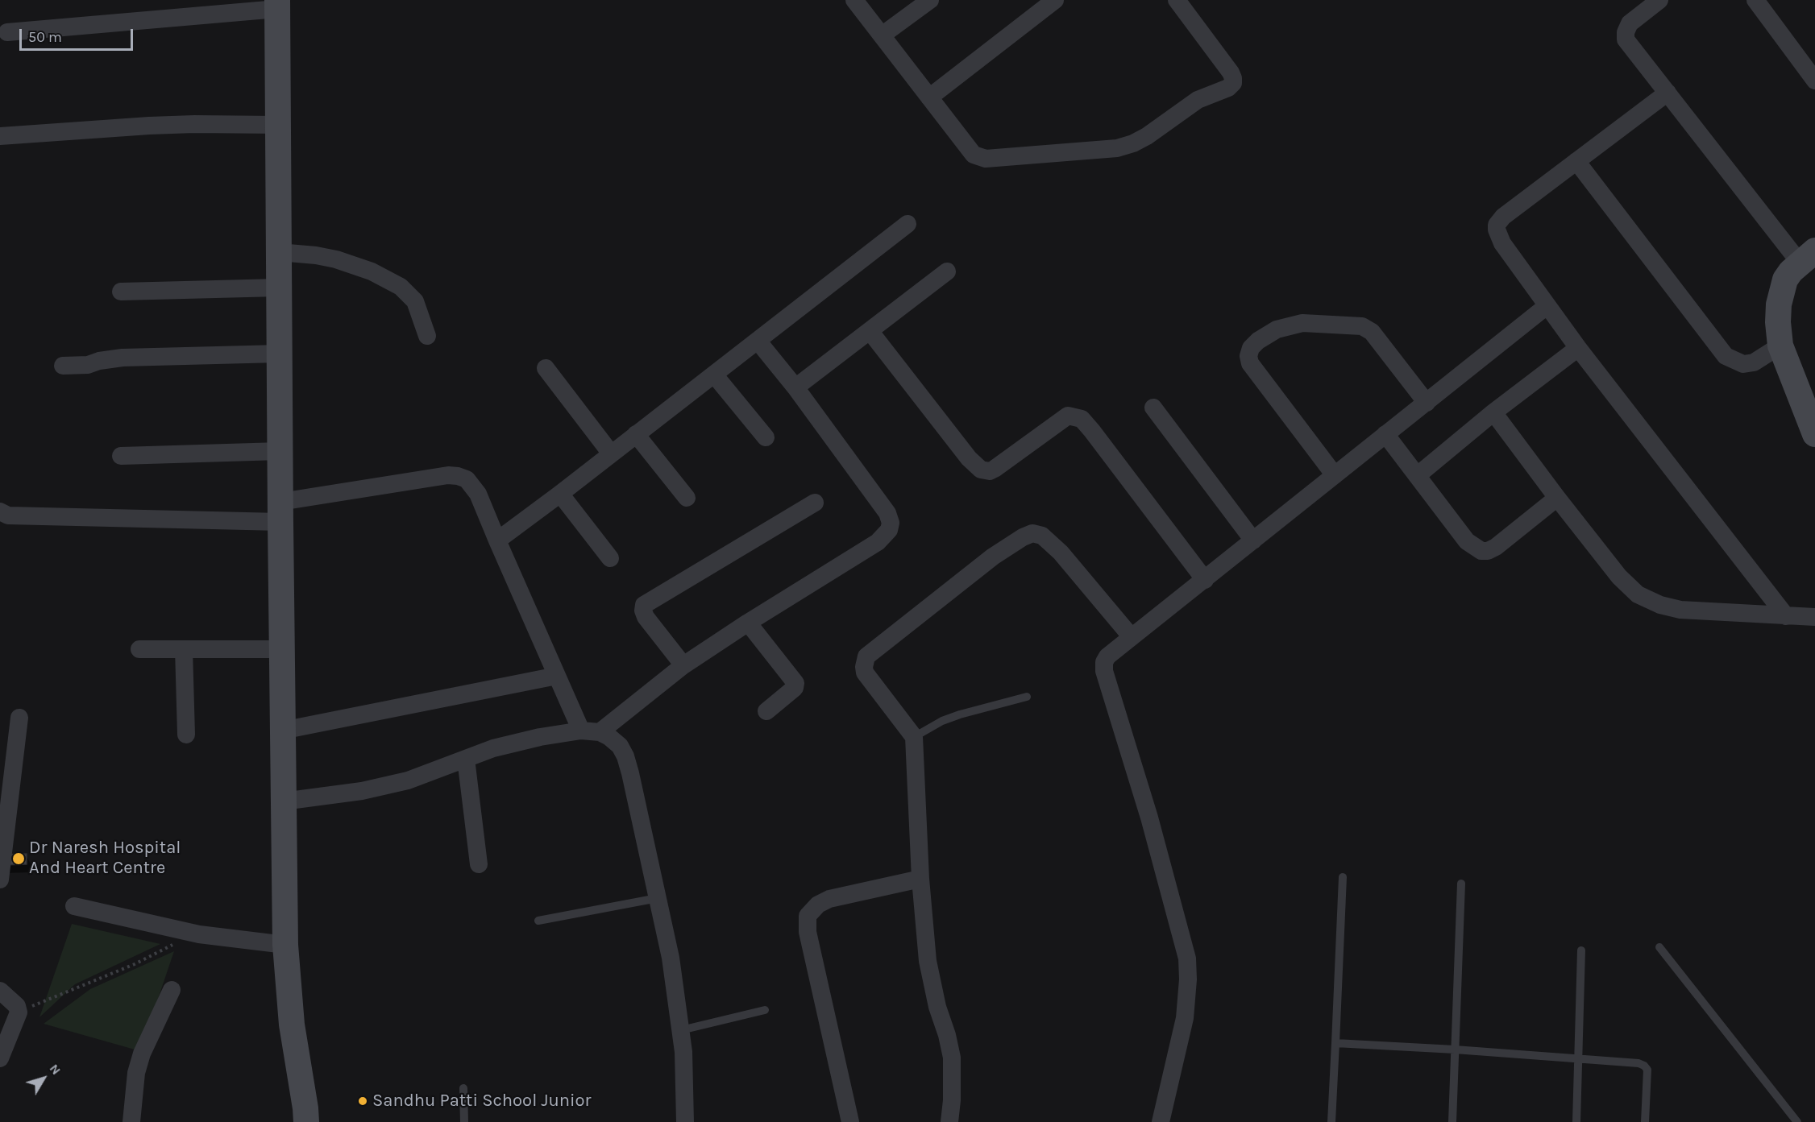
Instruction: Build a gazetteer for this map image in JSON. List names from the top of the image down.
{
  "places": ["Dr Naresh Hospital And Heart Centre", "Sandhu Patti School Junior"],
  "scale_bar": "50 m",
  "north": "top right"
}
